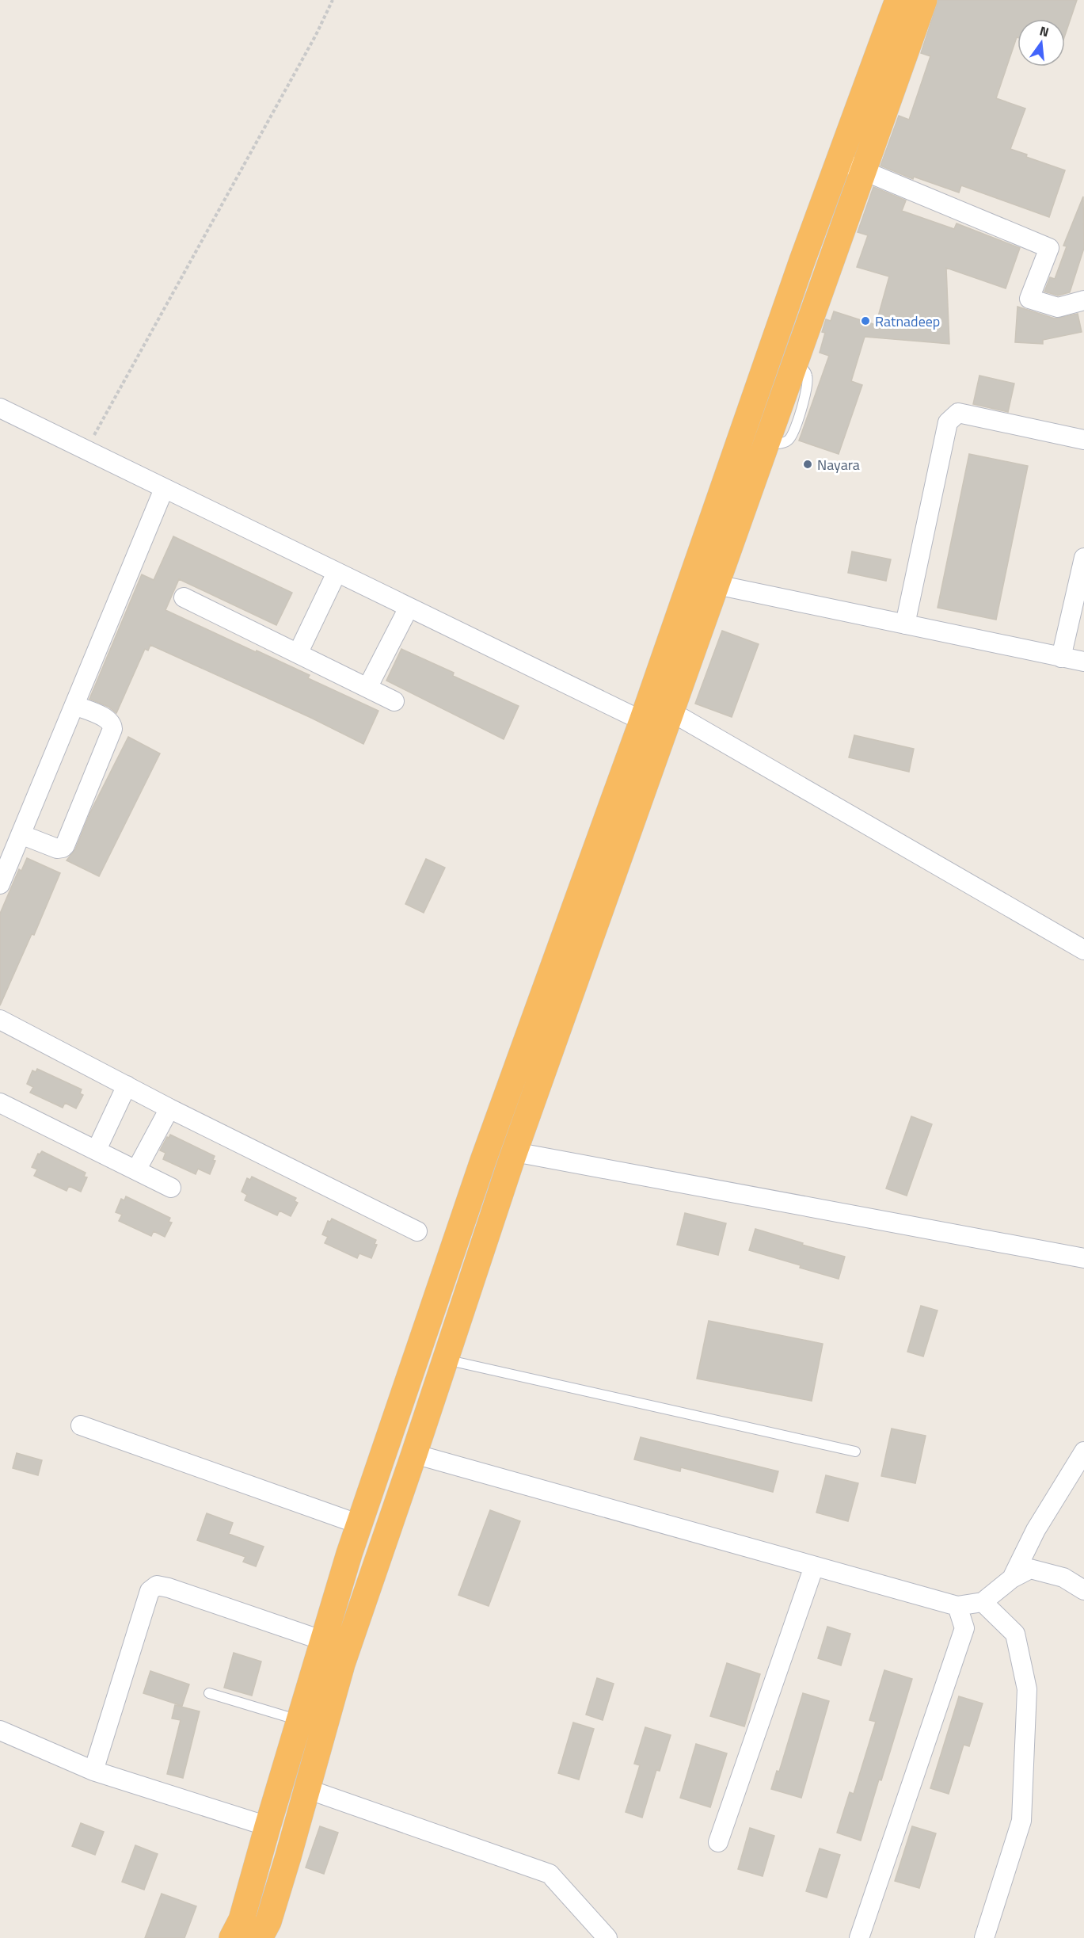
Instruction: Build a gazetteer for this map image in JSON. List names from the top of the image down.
{
  "places": ["Ratnadeep", "Nayara"],
  "north": "top"
}
